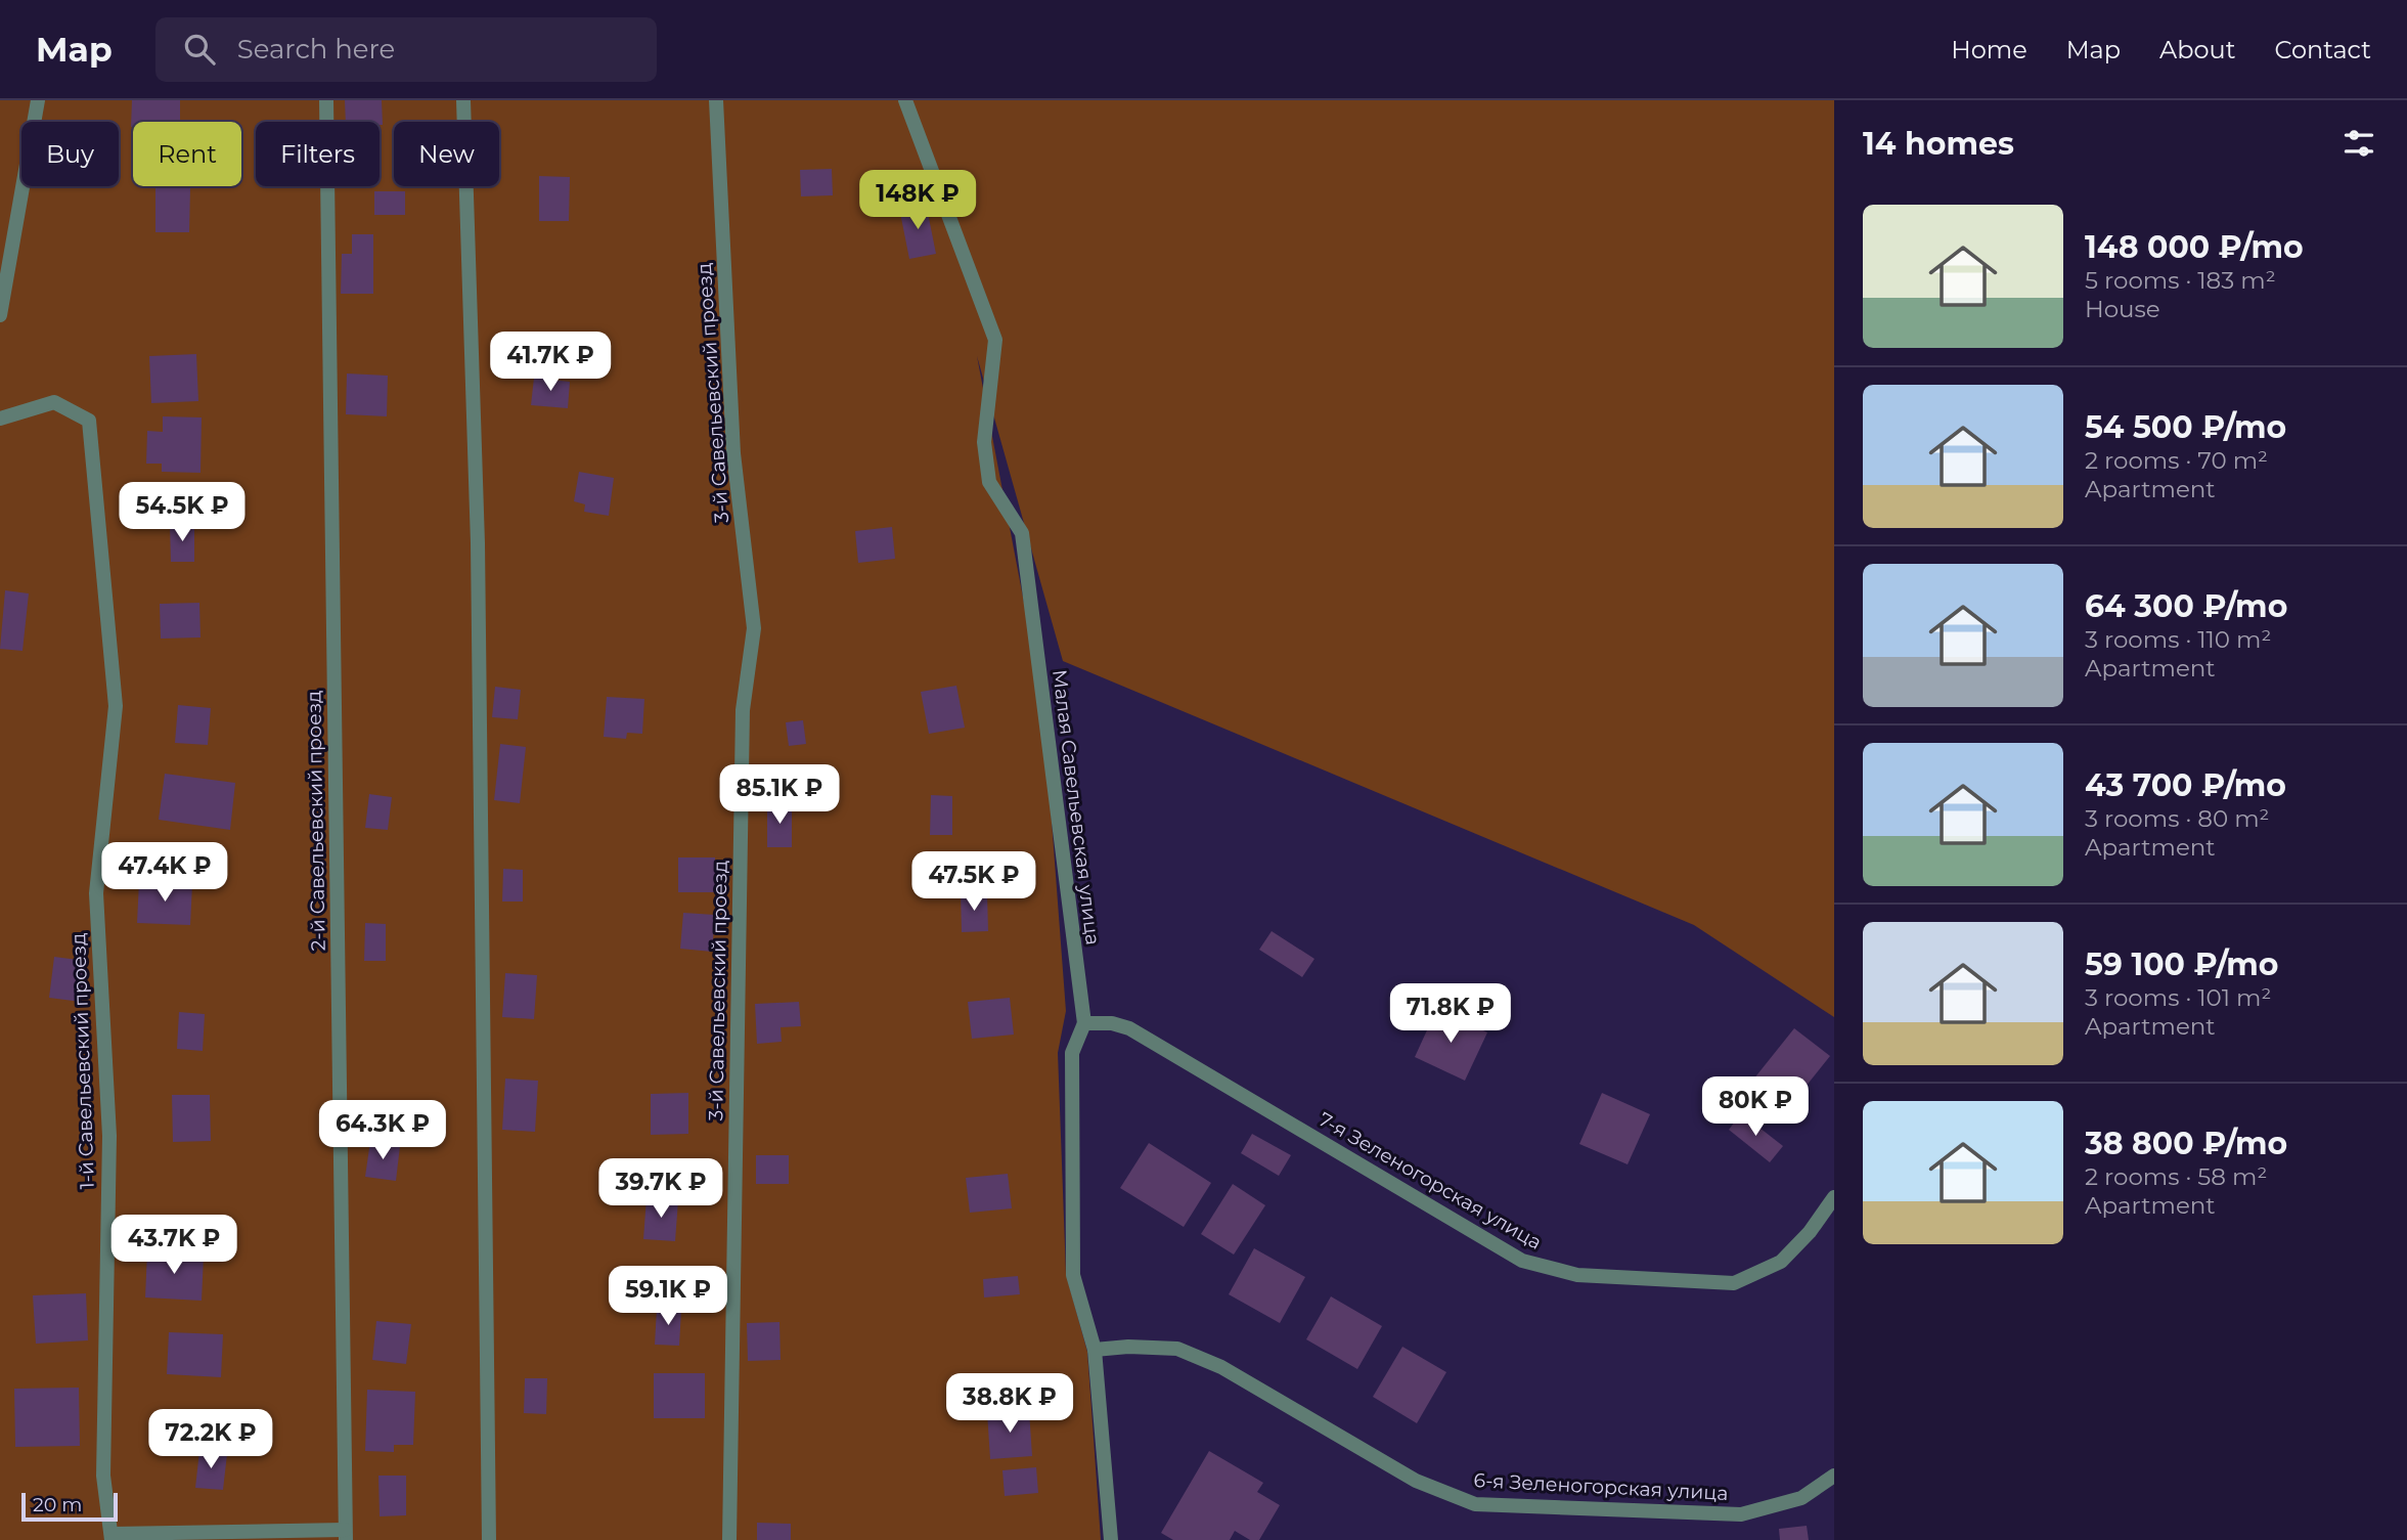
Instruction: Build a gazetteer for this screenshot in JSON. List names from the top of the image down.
{
  "streets": {
    "street": [
      "3-й Савельевский проезд",
      "Малая Савельевская улица",
      "2-й Савельевский проезд",
      "1-й Савельевский проезд",
      "7-я Зеленогорская улица",
      "6-я Зеленогорская улица"
    ]
  },
  "crossings": [
    ["Малая Савельевская улица", "7-я Зеленогорская улица"],
    ["Малая Савельевская улица", "6-я Зеленогорская улица"]
  ],
  "scale_bar": "20 m",
  "page": {
    "header": "Map",
    "search": "Search here",
    "nav": [
      "Home",
      "Map",
      "About",
      "Contact"
    ],
    "heading": "14 homes",
    "chip": [
      "Buy",
      "Rent",
      "Filters",
      "New"
    ],
    "price": [
      "148K ₽",
      "41.7K ₽",
      "54.5K ₽",
      "85.1K ₽",
      "47.4K ₽",
      "47.5K ₽",
      "71.8K ₽",
      "80K ₽",
      "64.3K ₽",
      "39.7K ₽",
      "43.7K ₽",
      "59.1K ₽",
      "38.8K ₽",
      "72.2K ₽"
    ],
    "list": [
      {
        "name": "148 000 ₽/mo",
        "note": "5 rooms · 183 m² · House"
      },
      {
        "name": "54 500 ₽/mo",
        "note": "2 rooms · 70 m² · Apartment"
      },
      {
        "name": "64 300 ₽/mo",
        "note": "3 rooms · 110 m² · Apartment"
      },
      {
        "name": "43 700 ₽/mo",
        "note": "3 rooms · 80 m² · Apartment"
      },
      {
        "name": "59 100 ₽/mo",
        "note": "3 rooms · 101 m² · Apartment"
      },
      {
        "name": "38 800 ₽/mo",
        "note": "2 rooms · 58 m² · Apartment"
      }
    ],
    "scale": "20 m"
  }
}
